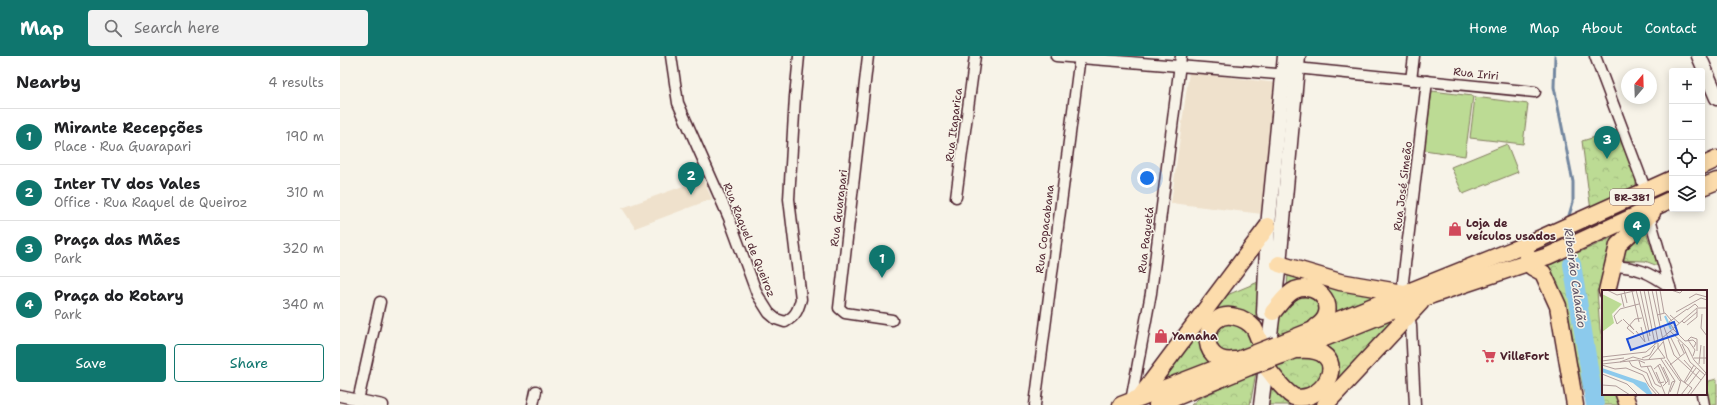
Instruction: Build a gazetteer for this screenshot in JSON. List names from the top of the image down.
{
  "streets": {
    "main road": ["BR-381"],
    "street": [
      "Rua Iriri",
      "Rua Itaparica",
      "Rua José Simeão",
      "Rua Guarapari",
      "Rua Copacabana",
      "Rua Raquel de Queiroz",
      "Rua Paquetá"
    ]
  },
  "crossings": [
    ["Rua Iriri", "Rua José Simeão"],
    ["Rua Iriri", "Rua Copacabana"],
    ["Rua Iriri", "Rua Paquetá"]
  ],
  "water": ["Ribeirão Caladão"],
  "places": {
    "shop": ["Loja de veículos usados", "Yamaha"],
    "supermarket": ["VilleFort"]
  },
  "north": "top",
  "page": {
    "header": "Map",
    "search": "Search here",
    "nav": [
      "Home",
      "Map",
      "About",
      "Contact"
    ],
    "heading": ["Nearby", "4 results"],
    "map_buttons": ["+", "−"],
    "list": [
      {
        "mark": "1",
        "name": "Mirante Recepções",
        "note": "Place · Rua Guarapari",
        "value": "190 m"
      },
      {
        "mark": "2",
        "name": "Inter TV dos Vales",
        "note": "Office · Rua Raquel de Queiroz",
        "value": "310 m"
      },
      {
        "mark": "3",
        "name": "Praça das Mães",
        "note": "Park",
        "value": "320 m"
      },
      {
        "mark": "4",
        "name": "Praça do Rotary",
        "note": "Park",
        "value": "340 m"
      }
    ],
    "pins": [
      "3",
      "2",
      "4",
      "1"
    ],
    "buttons": ["Save", "Share"]
  }
}
